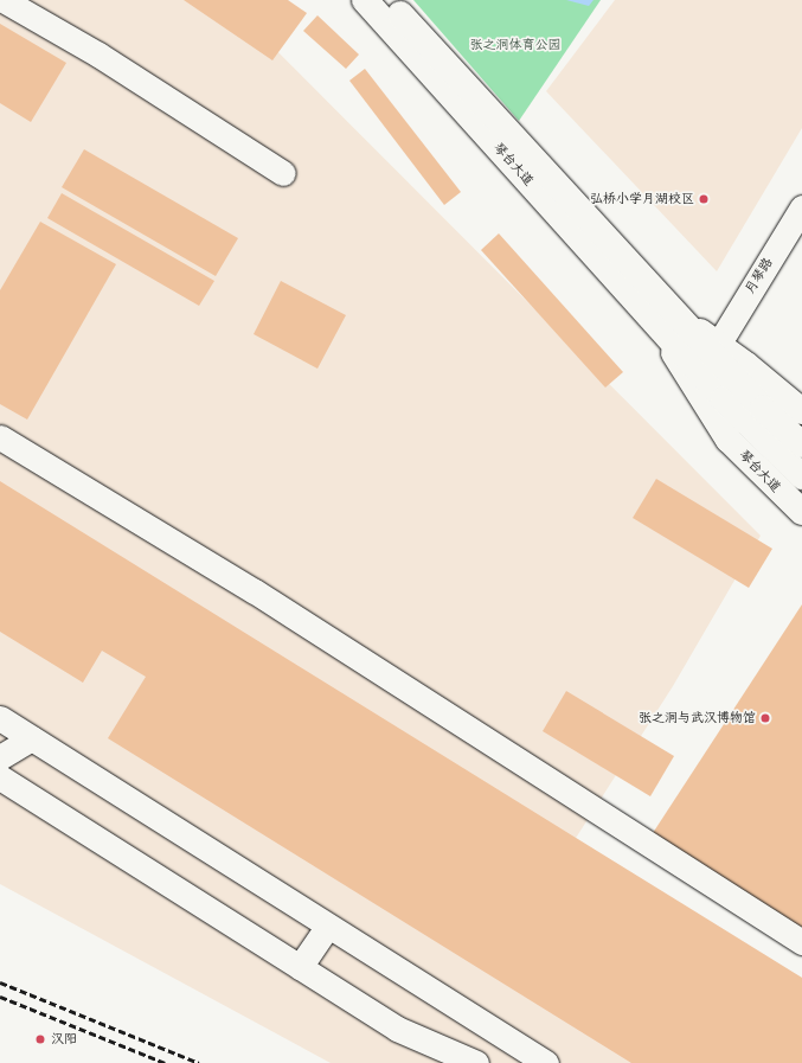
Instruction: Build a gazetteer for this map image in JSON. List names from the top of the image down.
{
  "streets": {
    "main road": ["琴台大道"],
    "street": ["月琴路"]
  },
  "crossings": [
    ["琴台大道", "月琴路"]
  ],
  "parks": ["张之洞体育公园"],
  "places": ["弘桥小学月湖校区", "张之洞与武汉博物馆", "汉阳"]
}
